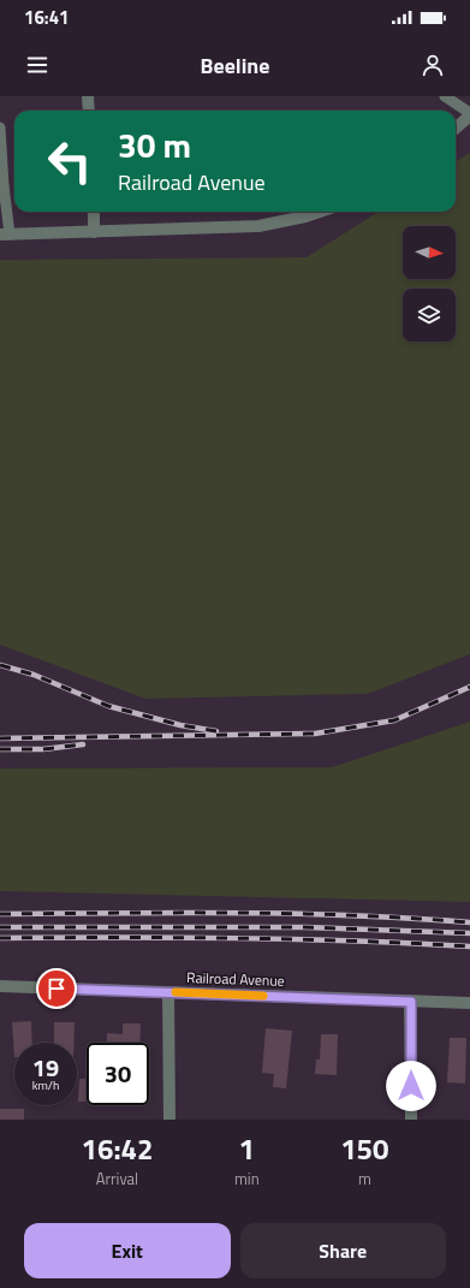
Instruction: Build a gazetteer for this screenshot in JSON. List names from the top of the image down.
{
  "streets": {
    "street": ["Railroad Avenue"]
  },
  "north": "right",
  "page": {
    "status": "16:41",
    "header": "Beeline",
    "turn": ["30 m", "Railroad Avenue"],
    "speed": "19 km/h",
    "limit": "30",
    "eta": [
      "16:42",
      "Arrival",
      "1",
      "min",
      "150",
      "m"
    ],
    "buttons": ["Exit", "Share"]
  }
}
